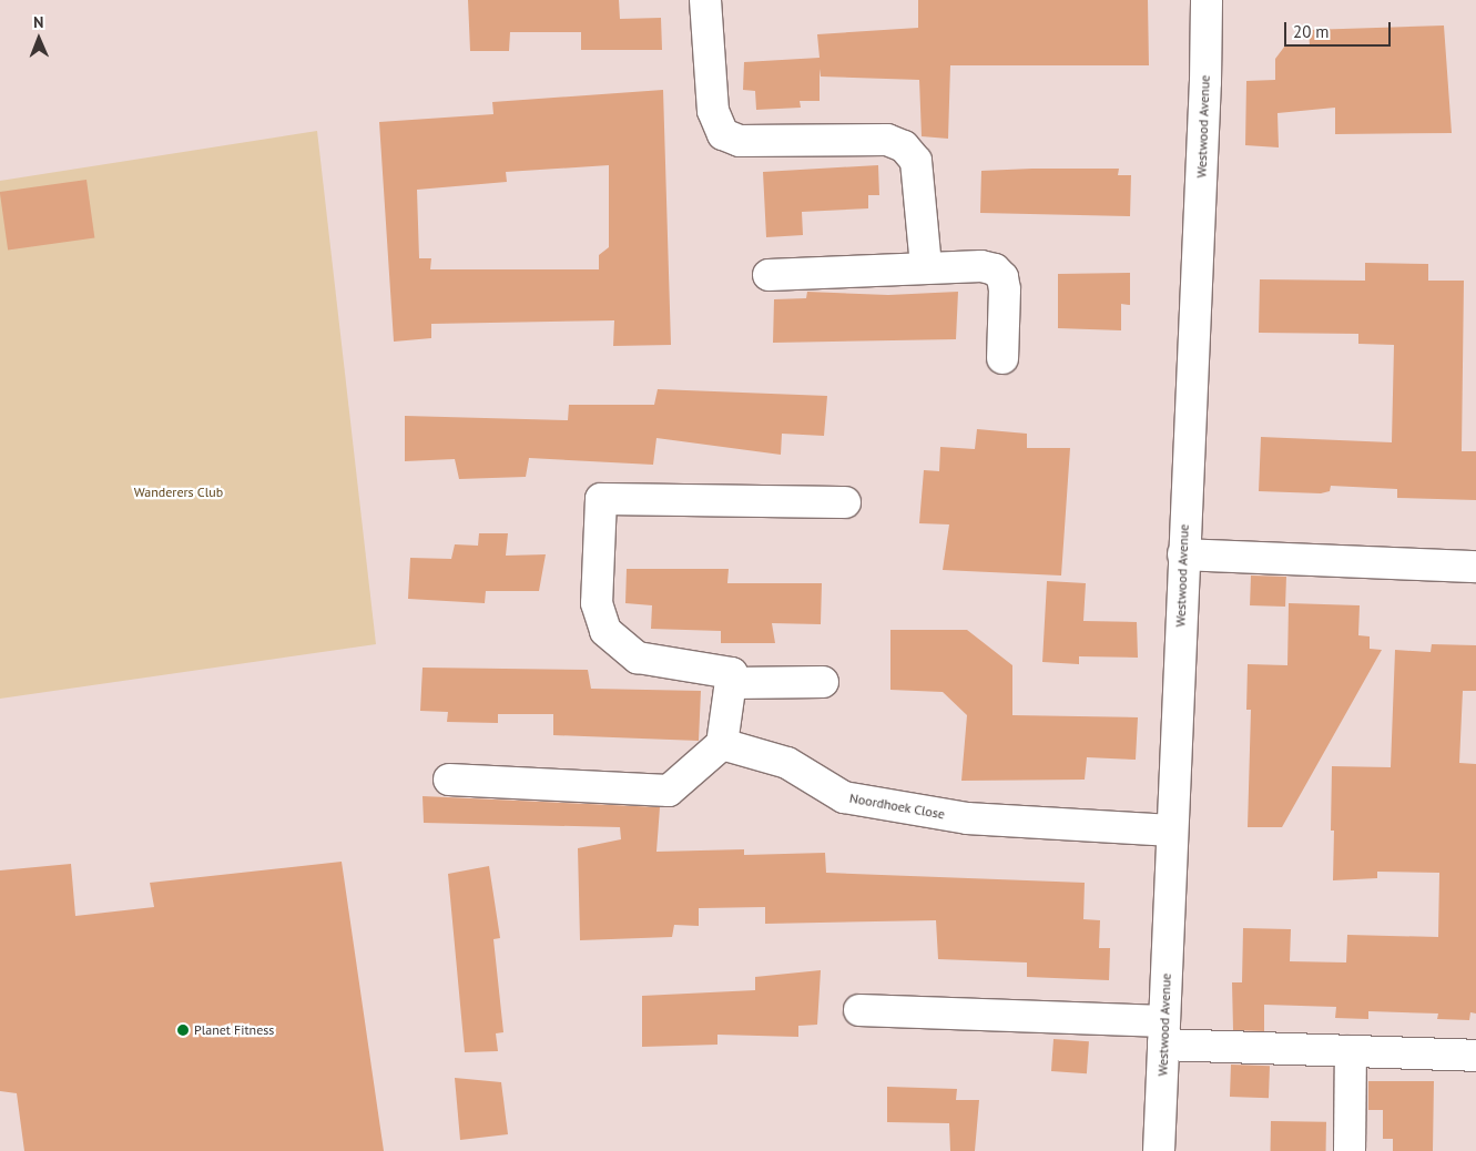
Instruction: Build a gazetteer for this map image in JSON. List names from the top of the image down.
{
  "streets": {
    "street": ["Westwood Avenue", "Noordhoek Close"]
  },
  "crossings": [
    ["Westwood Avenue", "Noordhoek Close"]
  ],
  "parks": ["Wanderers Club"],
  "places": ["Planet Fitness"],
  "scale_bar": "20 m",
  "north": "top"
}
